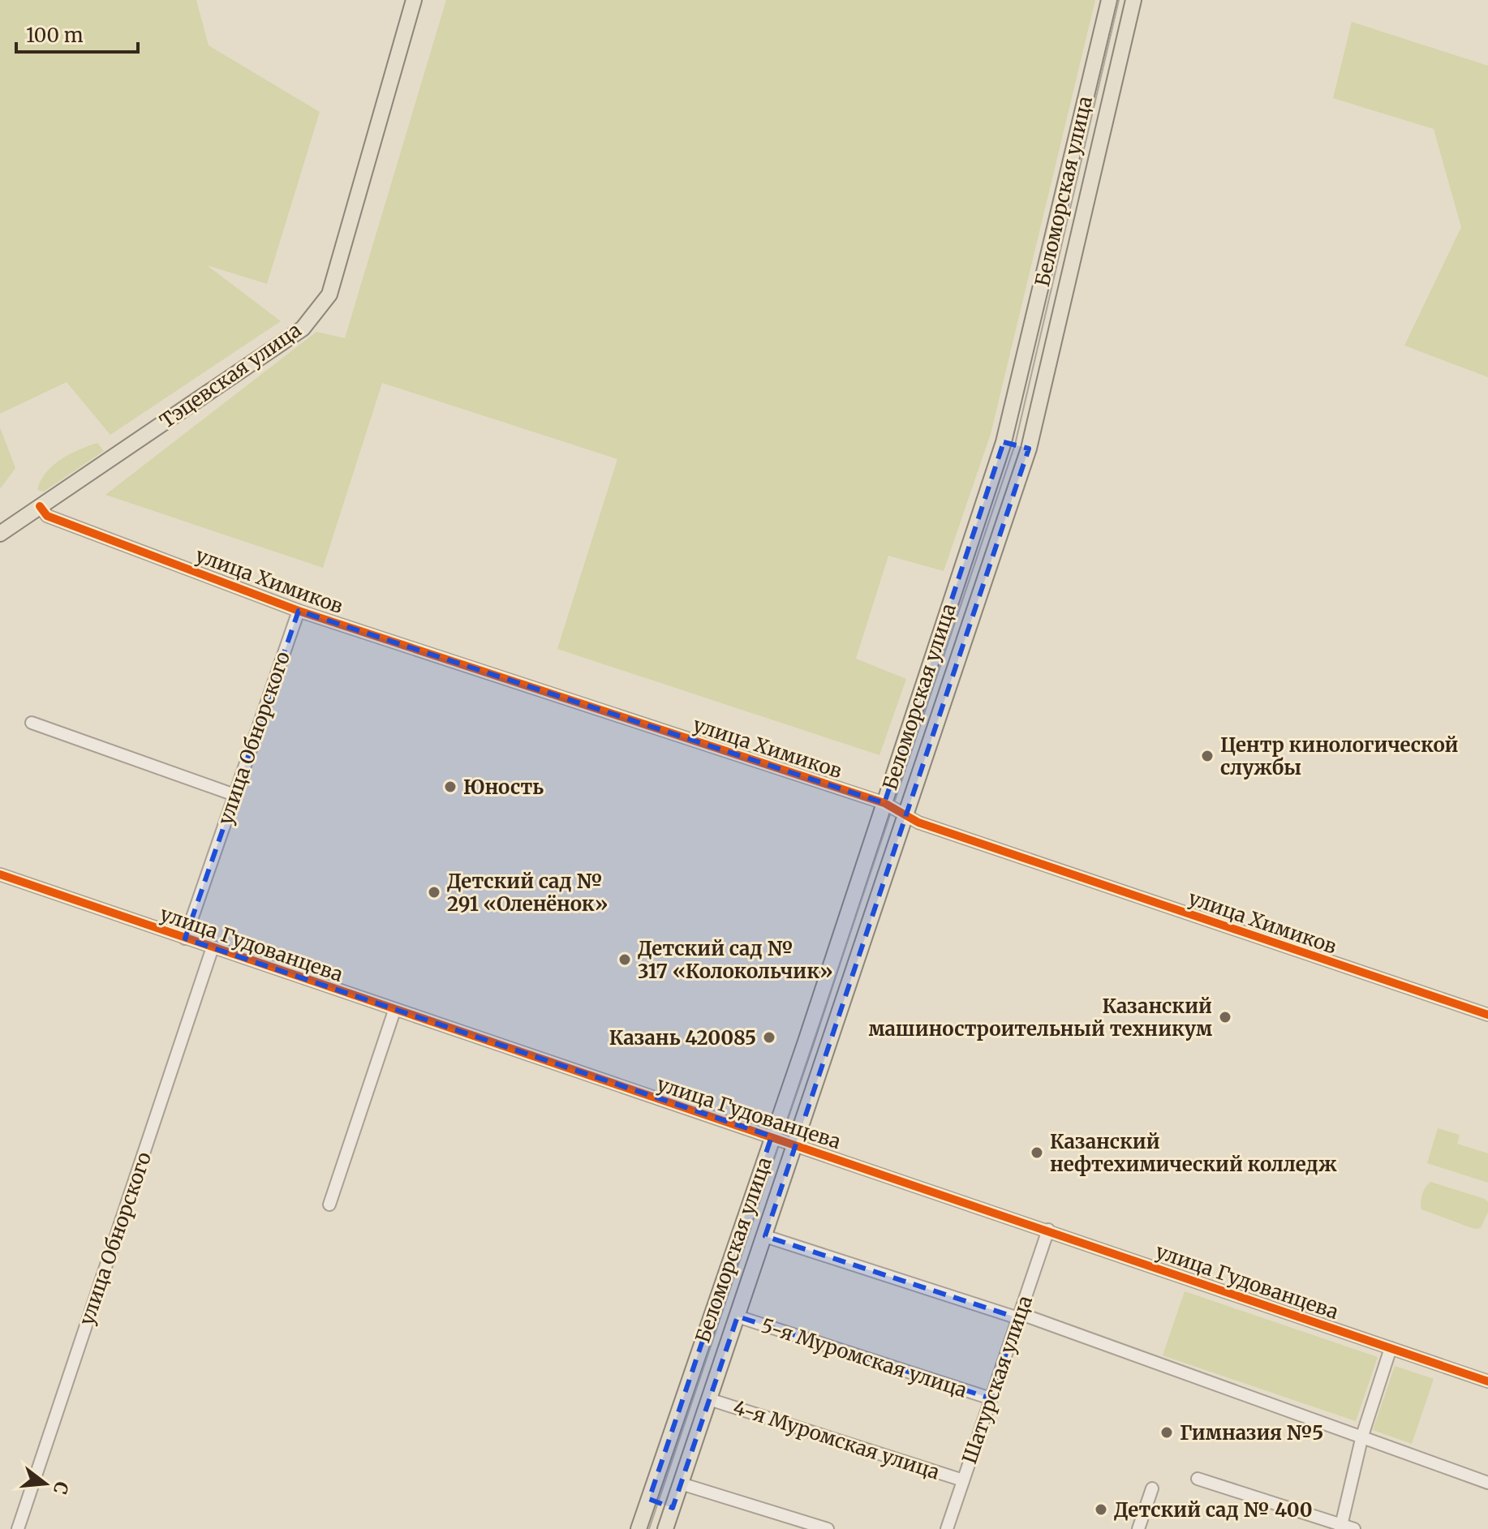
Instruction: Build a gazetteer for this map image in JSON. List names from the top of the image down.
{
  "streets": {
    "main road": ["Беломорская улица", "Тэцевская улица"],
    "street": [
      "улица Химиков",
      "улица Обнорского",
      "улица Гудованцева",
      "5-я Муромская улица",
      "Шатурская улица",
      "4-я Муромская улица"
    ]
  },
  "crossings": [
    ["Беломорская улица", "улица Химиков"],
    ["Беломорская улица", "улица Гудованцева"],
    ["Беломорская улица", "5-я Муромская улица"],
    ["Беломорская улица", "4-я Муромская улица"],
    ["Тэцевская улица", "улица Химиков"],
    ["улица Химиков", "улица Обнорского"],
    ["улица Обнорского", "улица Гудованцева"],
    ["улица Гудованцева", "Шатурская улица"],
    ["5-я Муромская улица", "Шатурская улица"],
    ["Шатурская улица", "4-я Муромская улица"]
  ],
  "places": [
    "Центр кинологической службы",
    "Юность",
    "Детский сад № 291 «Оленёнок»",
    "Детский сад № 317 «Колокольчик»",
    "Казанский машиностроительный техникум",
    "Казань 420085",
    "Казанский нефтехимический колледж",
    "Гимназия №5",
    "Детский сад № 400"
  ],
  "scale_bar": "100 m",
  "north": "right"
}
